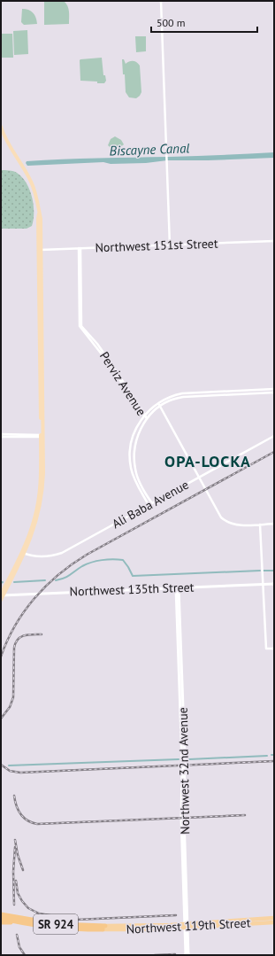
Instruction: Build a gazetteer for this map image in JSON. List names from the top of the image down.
{
  "streets": {
    "highway": ["SR 924", "Northwest 119th Street"],
    "main road": ["Northwest 135th Street", "Northwest 32nd Avenue"],
    "street": ["Northwest 151st Street", "Perviz Avenue", "Ali Baba Avenue"]
  },
  "crossings": [
    ["Northwest 151st Street", "Perviz Avenue"],
    ["Northwest 135th Street", "Northwest 32nd Avenue"],
    ["Northwest 32nd Avenue", "Northwest 119th Street"],
    ["SR 924", "Northwest 119th Street"]
  ],
  "districts": ["OPA-LOCKA"],
  "water": ["Biscayne Canal"],
  "scale_bar": "500 m"
}
